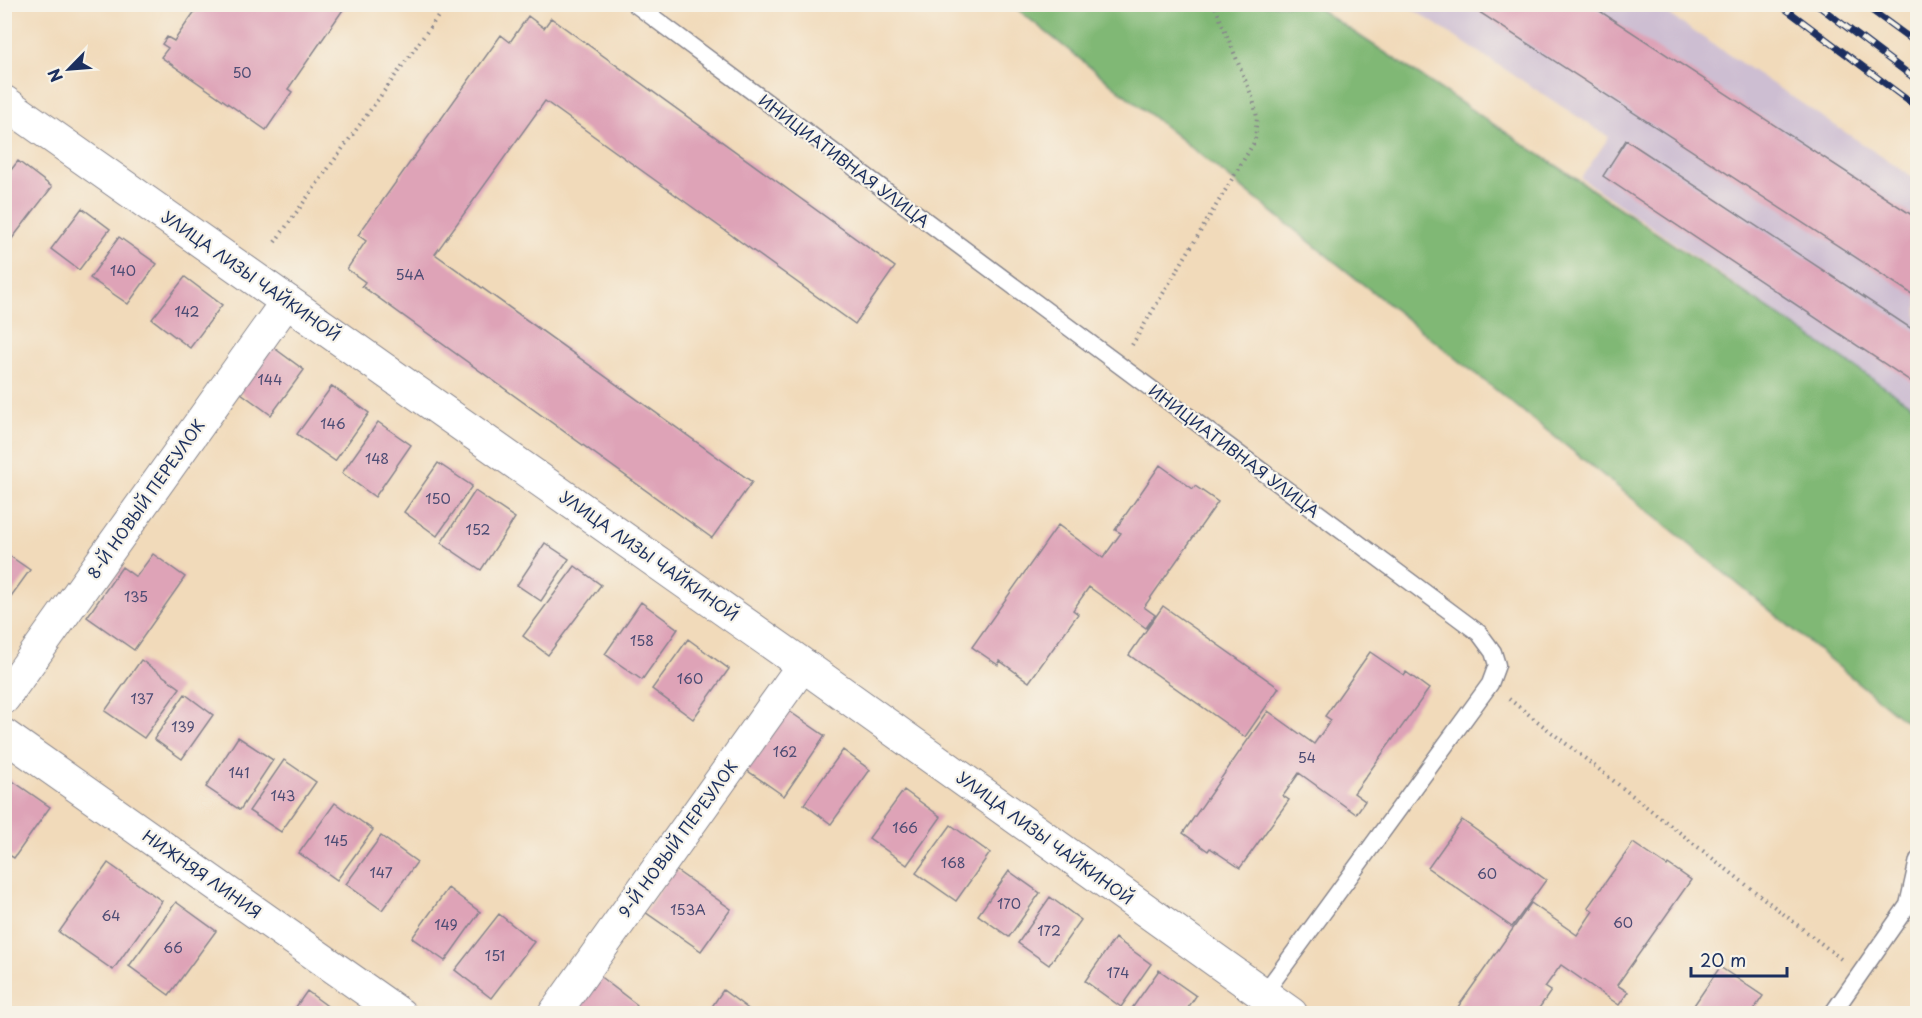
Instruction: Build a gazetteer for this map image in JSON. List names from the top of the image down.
{
  "streets": {
    "main road": ["УЛИЦА ЛИЗЫ ЧАЙКИНОЙ"],
    "street": ["8-Й НОВЫЙ ПЕРЕУЛОК", "9-Й НОВЫЙ ПЕРЕУЛОК", "НИЖНЯЯ ЛИНИЯ"],
    "lane": ["ИНИЦИАТИВНАЯ УЛИЦА"]
  },
  "crossings": [
    ["ИНИЦИАТИВНАЯ УЛИЦА", "УЛИЦА ЛИЗЫ ЧАЙКИНОЙ"],
    ["УЛИЦА ЛИЗЫ ЧАЙКИНОЙ", "8-Й НОВЫЙ ПЕРЕУЛОК"],
    ["УЛИЦА ЛИЗЫ ЧАЙКИНОЙ", "9-Й НОВЫЙ ПЕРЕУЛОК"]
  ],
  "house_numbers": [
    "50",
    "140",
    "54А",
    "142",
    "144",
    "146",
    "148",
    "150",
    "152",
    "135",
    "158",
    "160",
    "137",
    "139",
    "162",
    "54",
    "141",
    "143",
    "166",
    "145",
    "168",
    "147",
    "60",
    "170",
    "153А",
    "64",
    "60",
    "149",
    "172",
    "66",
    "151",
    "174"
  ],
  "scale_bar": "20 m",
  "north": "bottom left"
}
